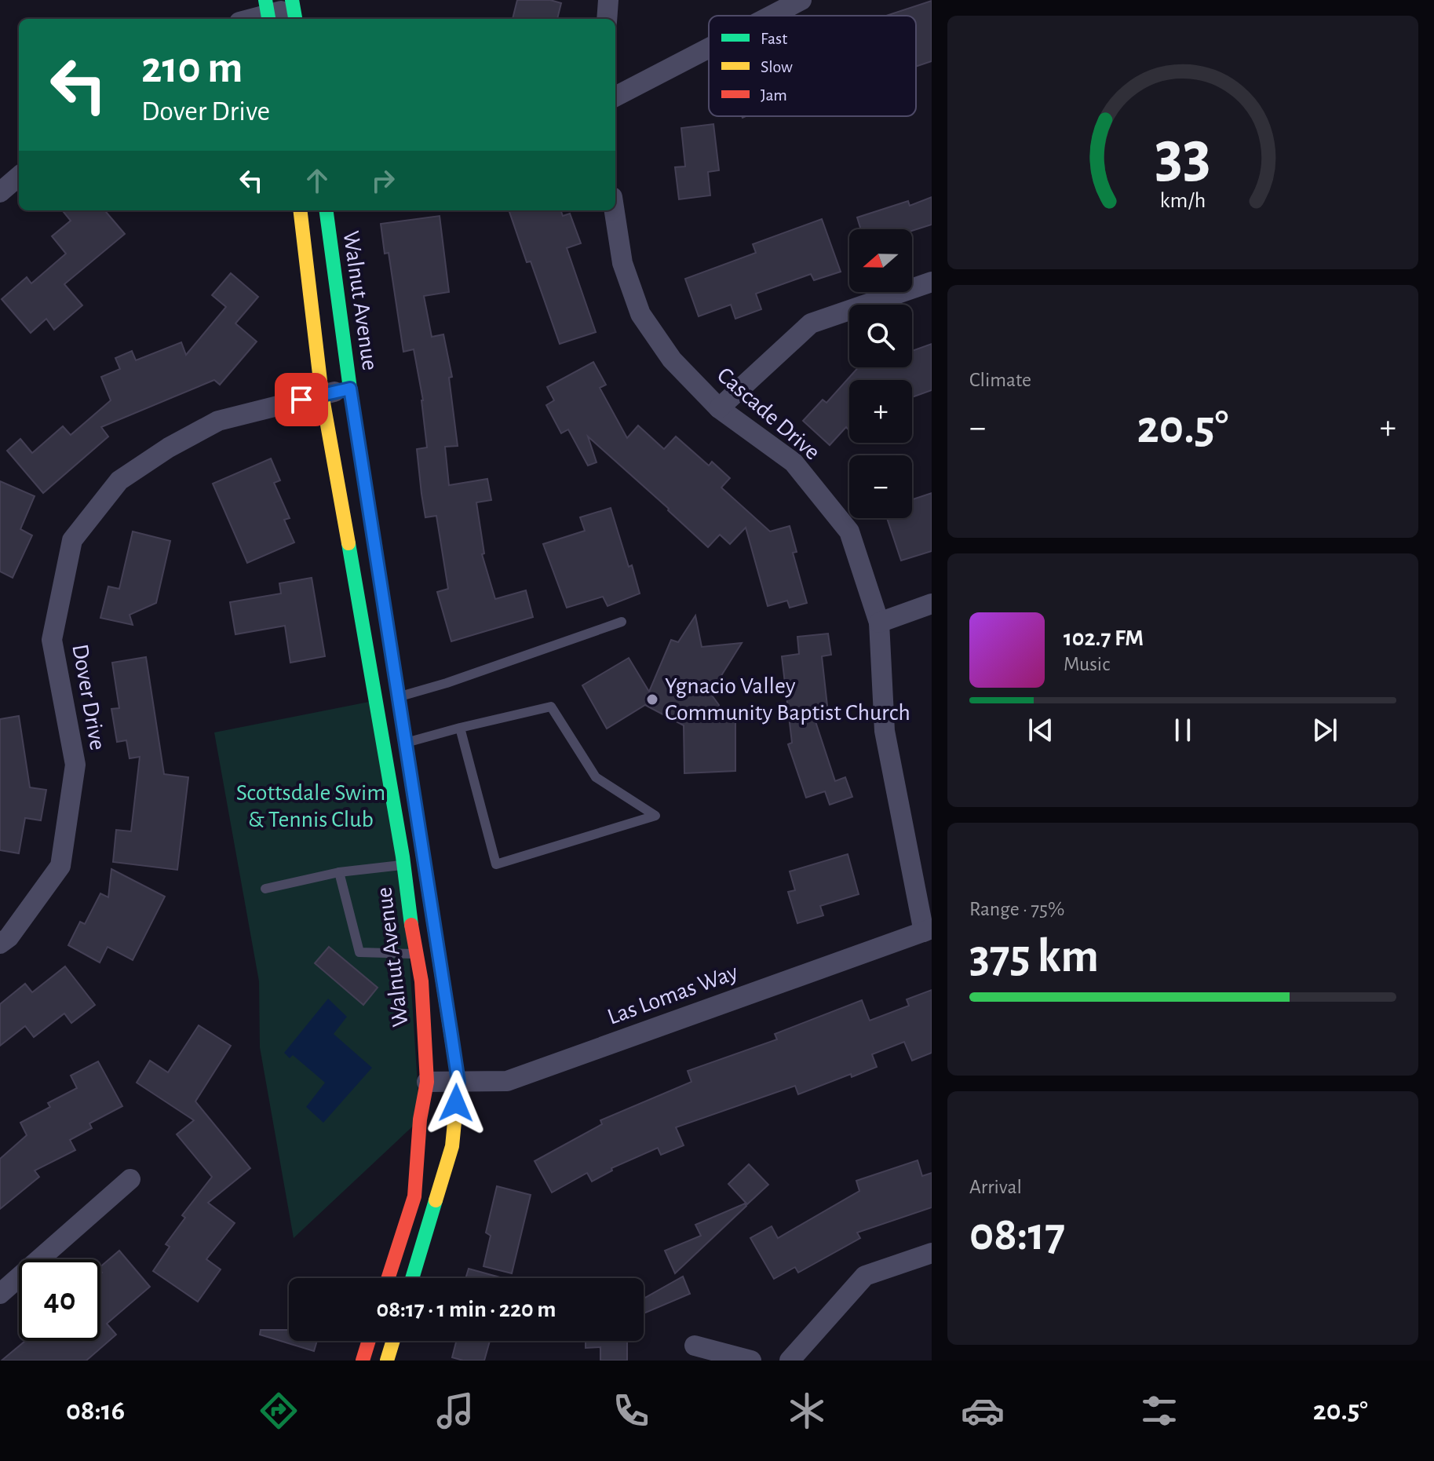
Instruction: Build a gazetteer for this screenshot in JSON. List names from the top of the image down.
{
  "streets": {
    "street": [
      "Walnut Avenue",
      "Cascade Drive",
      "Dover Drive",
      "Las Lomas Way"
    ]
  },
  "crossings": [
    ["Walnut Avenue", "Dover Drive"],
    ["Walnut Avenue", "Las Lomas Way"],
    ["Cascade Drive", "Las Lomas Way"]
  ],
  "parks": ["Scottsdale Swim & Tennis Club"],
  "places": ["Ygnacio Valley Community Baptist Church"],
  "legend": ["Fast", "Slow", "Jam"],
  "north": "left",
  "page": {
    "turn": ["210 m", "Dover Drive"],
    "map_buttons": ["+", "−"],
    "tile": [
      "Climate",
      ["Range · 75%", "375 km"],
      ["Arrival", "08:17"]
    ],
    "heat": ["−", "20.5°", "+"],
    "song": ["102.7 FM", "Music"],
    "limit": "40",
    "trip": "08:17 · 1 min · 220 m",
    "tabs": ["08:16", "20.5°"],
    "gauge": ["33", "km/h"]
  }
}
